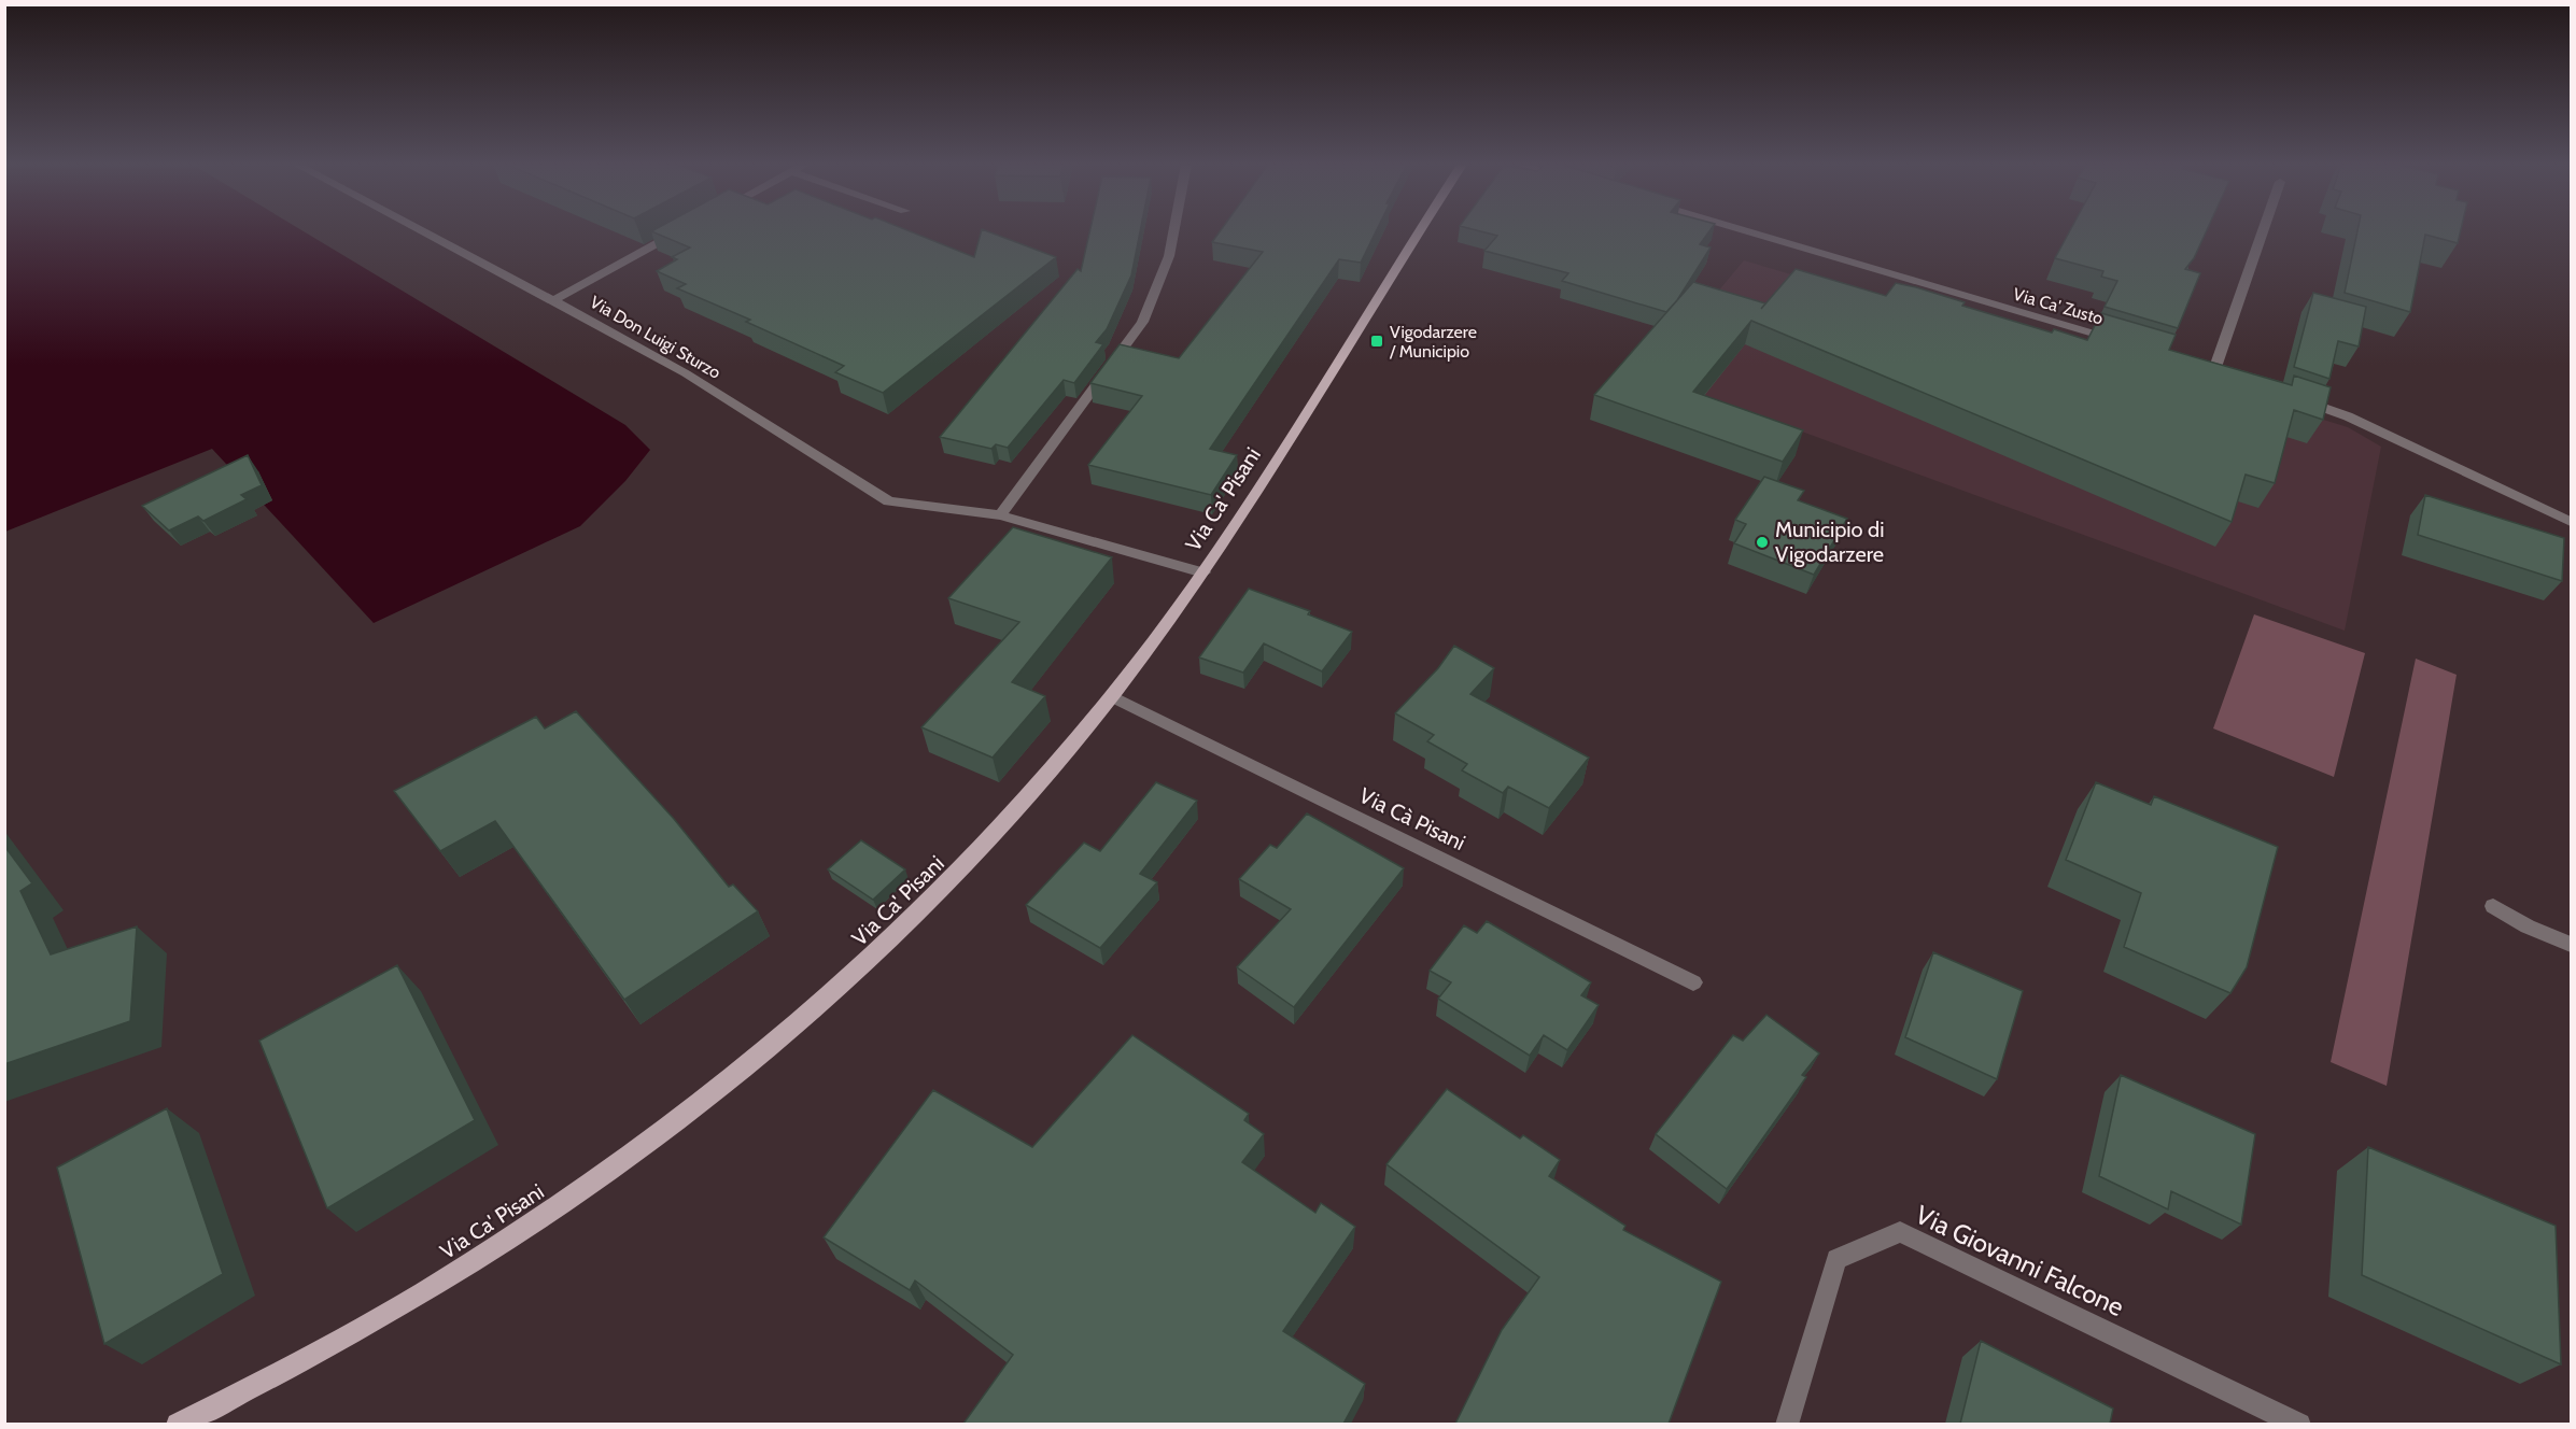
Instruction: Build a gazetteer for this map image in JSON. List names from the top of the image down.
{
  "streets": {
    "main road": ["Via Ca' Pisani"],
    "street": [
      "Via Ca' Zusto",
      "Via Don Luigi Sturzo",
      "Via Cà Pisani",
      "Via Giovanni Falcone"
    ]
  },
  "crossings": [
    ["Via Don Luigi Sturzo", "Via Ca' Pisani"],
    ["Via Ca' Pisani", "Via Cà Pisani"]
  ],
  "places": {
    "transit": ["Vigodarzere / Municipio"],
    "other": ["Municipio di Vigodarzere"]
  }
}
